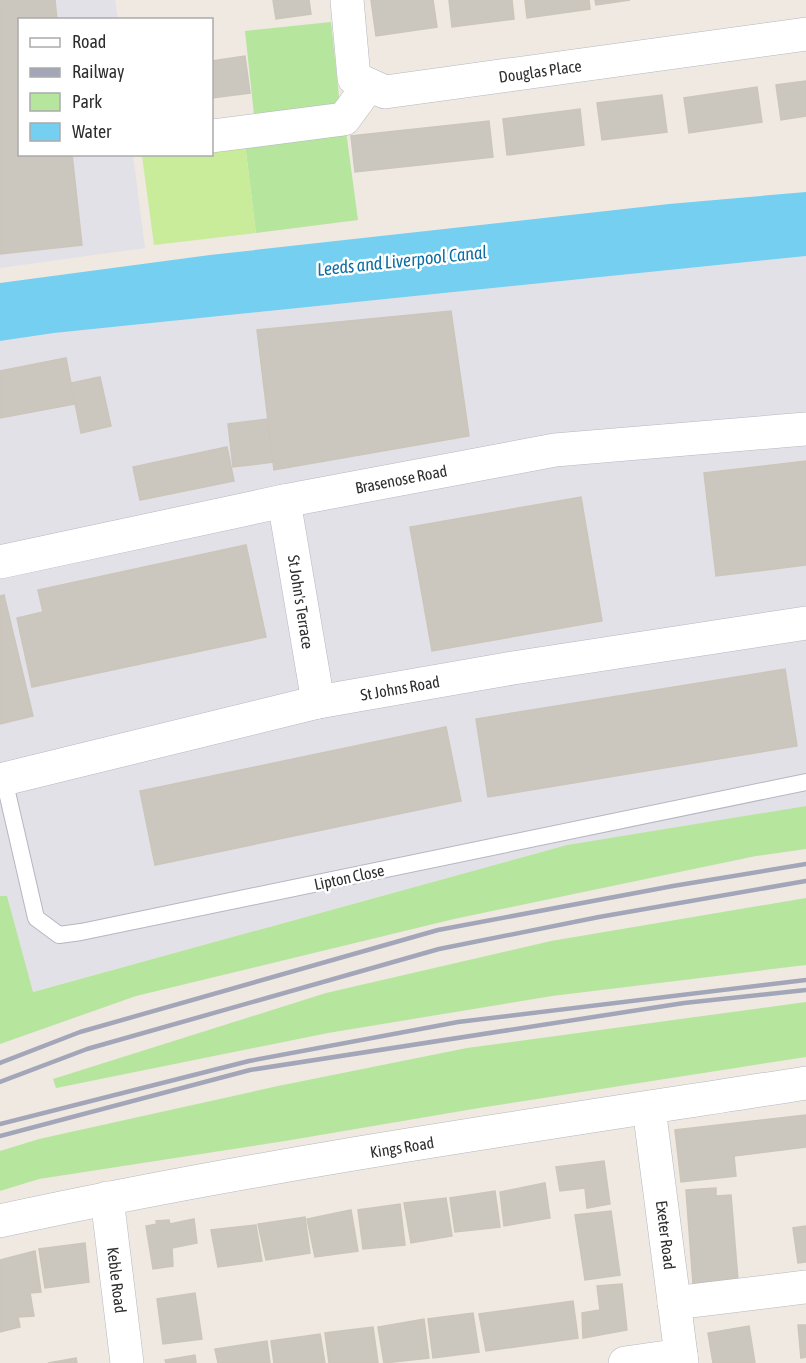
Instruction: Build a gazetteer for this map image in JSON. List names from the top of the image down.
{
  "streets": {
    "street": [
      "Douglas Place",
      "Brasenose Road",
      "St John's Terrace",
      "St Johns Road",
      "Kings Road",
      "Exeter Road",
      "Keble Road"
    ],
    "lane": ["Lipton Close"]
  },
  "crossings": [
    ["Brasenose Road", "St John's Terrace"],
    ["St John's Terrace", "St Johns Road"],
    ["St Johns Road", "Lipton Close"],
    ["Kings Road", "Exeter Road"],
    ["Kings Road", "Keble Road"]
  ],
  "water": ["Leeds and Liverpool Canal"],
  "legend": [
    "Road",
    "Railway",
    "Park",
    "Water"
  ]
}
